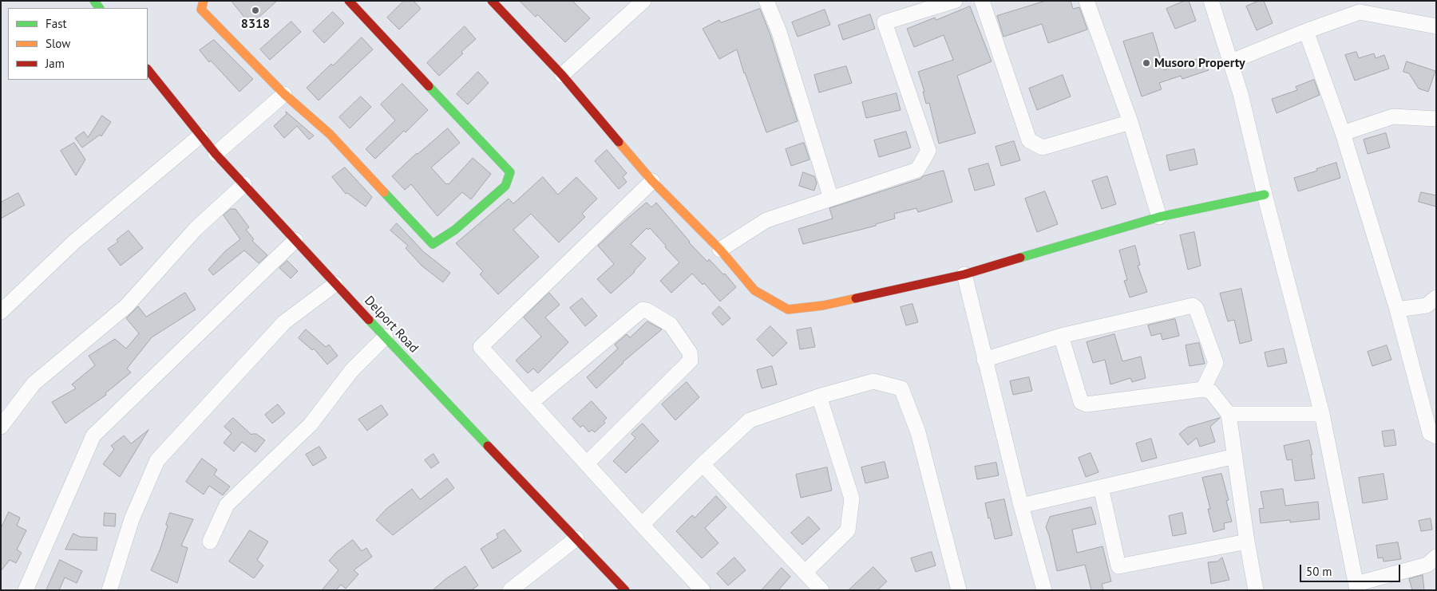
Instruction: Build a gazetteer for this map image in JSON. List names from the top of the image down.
{
  "streets": {
    "street": ["Delport Road"]
  },
  "places": ["8318", "Musoro Property"],
  "legend": ["Fast", "Slow", "Jam"],
  "scale_bar": "50 m"
}
